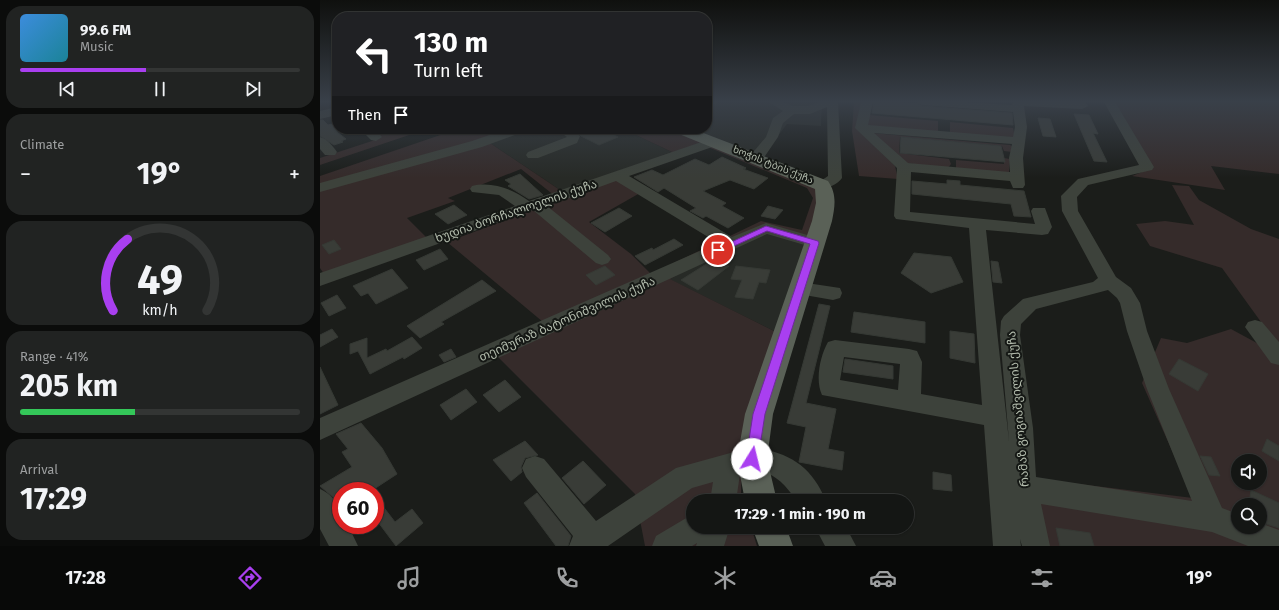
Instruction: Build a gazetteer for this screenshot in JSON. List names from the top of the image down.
{
  "streets": {
    "main road": ["ხოჭის ტბის ქუჩა"],
    "street": ["ხუდია ბორჩალოელის ქუჩა", "თეიმურაზ ბატონიშვილის ქუჩა", "რამაზ გოგიაშვილის ქუჩა"]
  },
  "crossings": [
    ["ხოჭის ტბის ქუჩა", "ხუდია ბორჩალოელის ქუჩა"]
  ],
  "page": {
    "turn": ["130 m", "Turn left"],
    "song": ["99.6 FM", "Music"],
    "then": "Then",
    "tile": [
      "Climate",
      ["Range · 41%", "205 km"],
      ["Arrival", "17:29"]
    ],
    "heat": ["−", "19°", "+"],
    "limit": "60",
    "trip": "17:29 · 1 min · 190 m",
    "tabs": ["17:28", "19°"],
    "gauge": ["49", "km/h"]
  }
}
